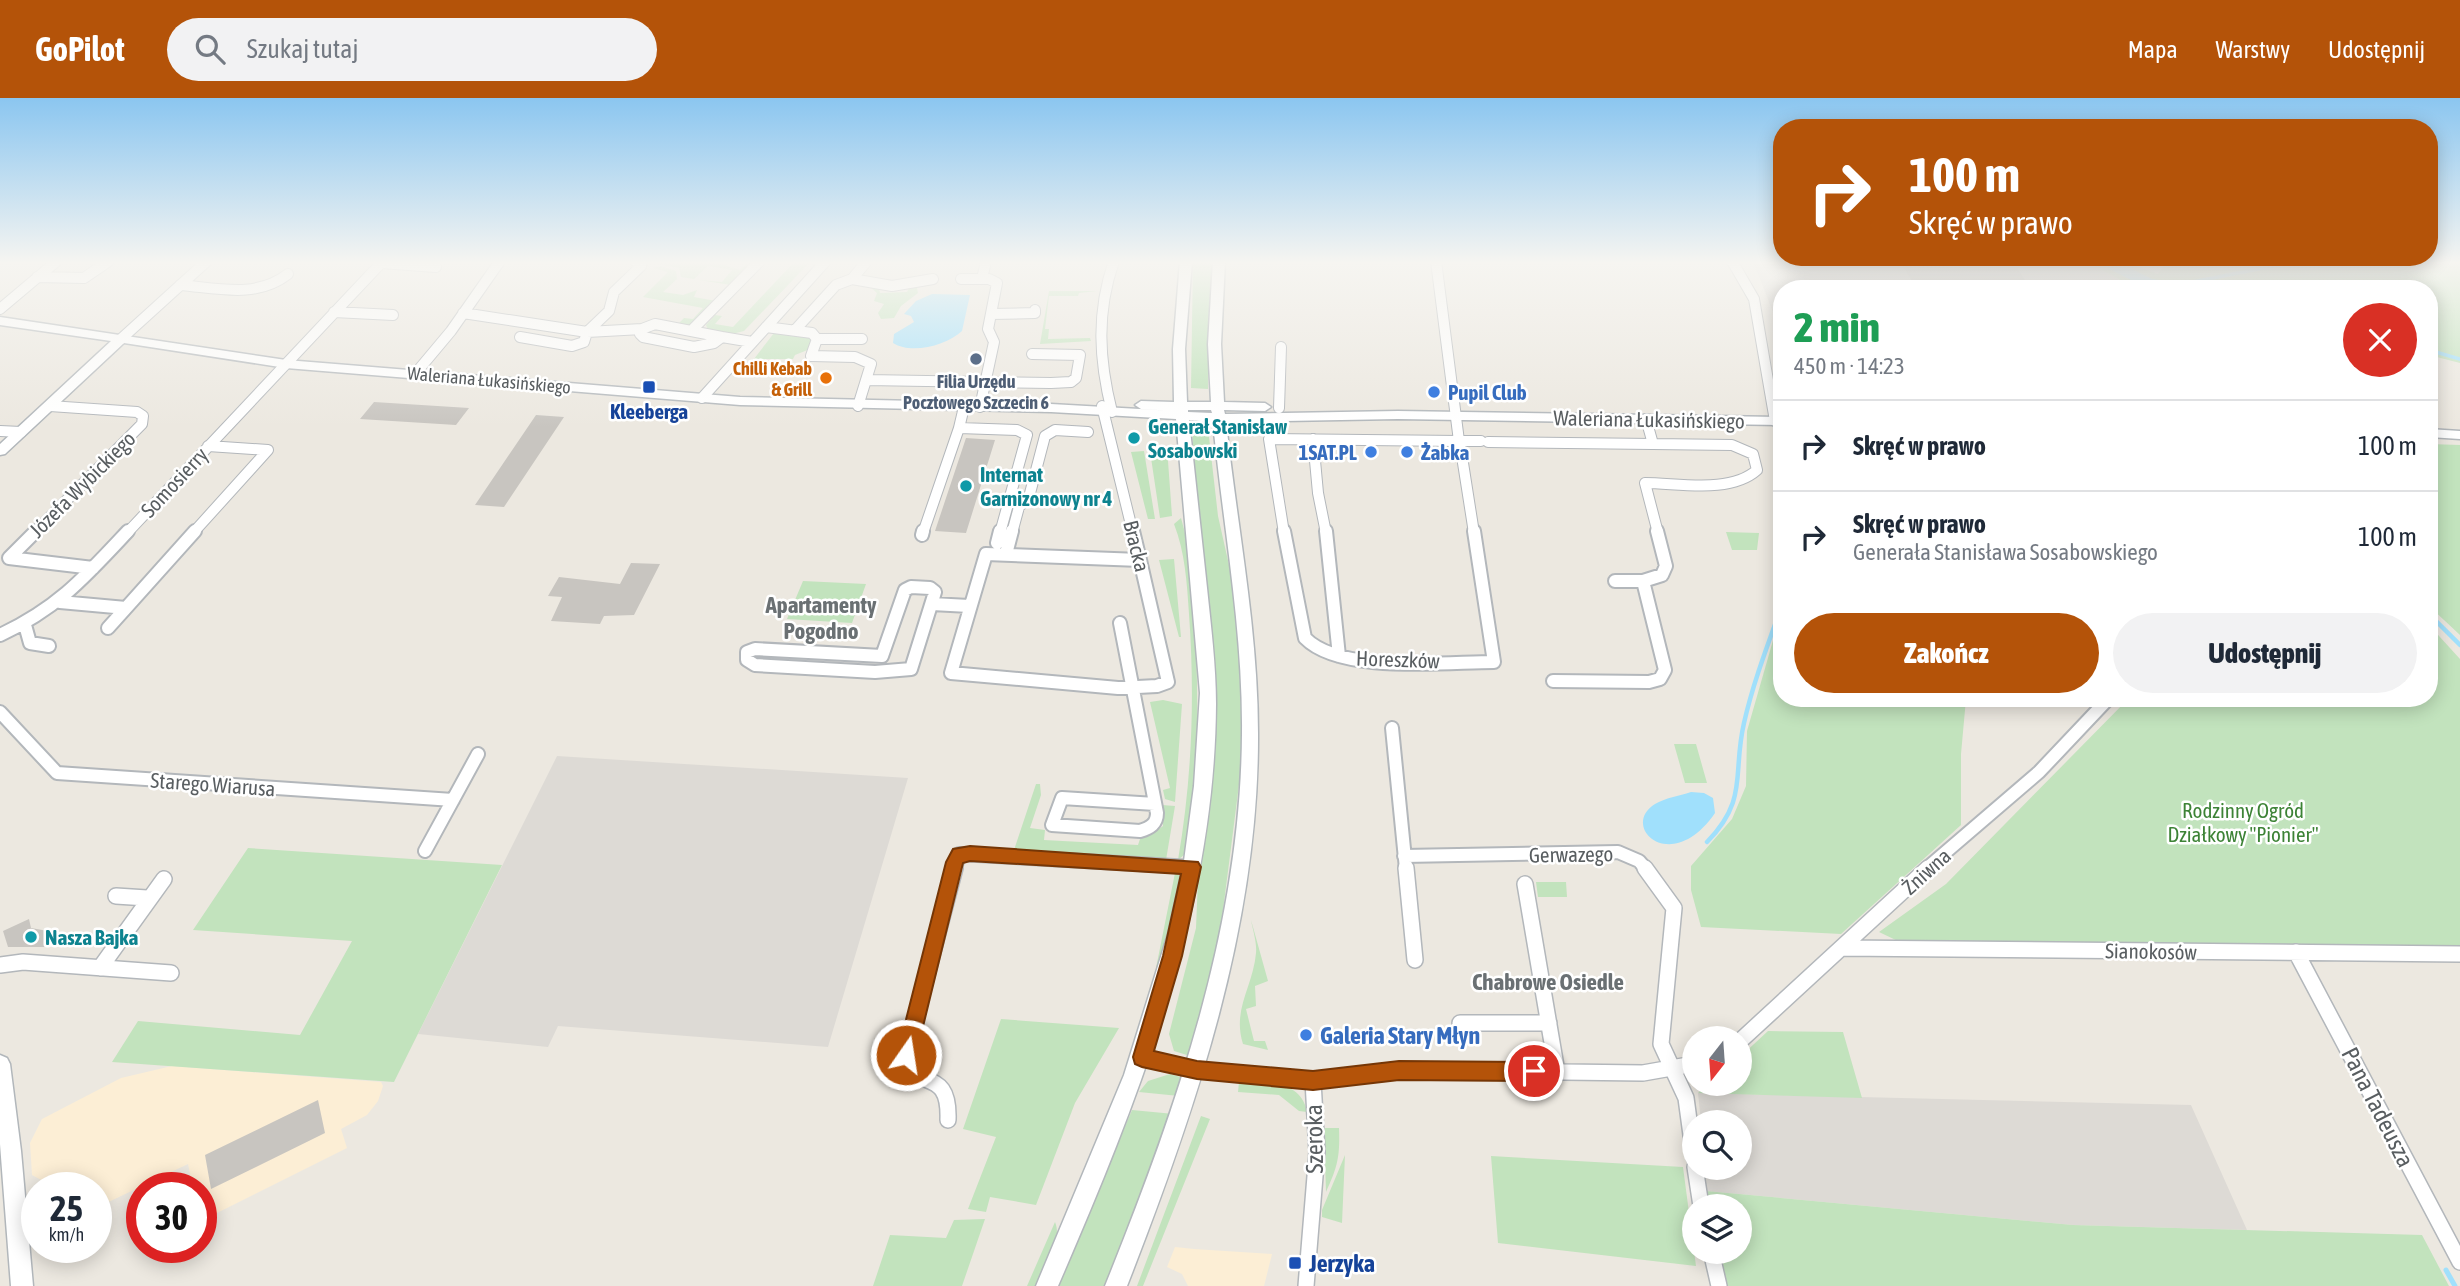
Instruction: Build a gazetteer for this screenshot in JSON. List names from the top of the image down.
{
  "streets": {
    "street": [
      "Waleriana Łukasińskiego",
      "Somosierry",
      "Józefa Wybickiego",
      "Bracka",
      "Horeszków",
      "Starego Wiarusa",
      "Gerwazego",
      "Żniwna",
      "Sianokosów",
      "Pana Tadeusza",
      "Szeroka"
    ]
  },
  "crossings": [
    ["Waleriana Łukasińskiego", "Somosierry"],
    ["Waleriana Łukasińskiego", "Bracka"],
    ["Waleriana Łukasińskiego", "Horeszków"],
    ["Somosierry", "Józefa Wybickiego"],
    ["Żniwna", "Sianokosów"],
    ["Sianokosów", "Pana Tadeusza"]
  ],
  "districts": ["Apartamenty Pogodno", "Chabrowe Osiedle"],
  "parks": ["Rodzinny Ogród Działkowy \"Pionier\""],
  "places": {
    "other": [
      "Filia Urzędu Pocztowego Szczecin 6",
      "Chilli Kebab & Grill",
      "Pupil Club",
      "Generał Stanisław Sosabowski",
      "1SAT.PL",
      "Żabka",
      "Internat Garnizonowy nr 4",
      "Nasza Bajka",
      "Galeria Stary Młyn"
    ],
    "transit": ["Kleeberga", "Jerzyka"]
  },
  "north": "bottom",
  "page": {
    "header": "GoPilot",
    "search": "Szukaj tutaj",
    "nav": ["Mapa", "Warstwy", "Udostępnij"],
    "turn": ["100 m", "Skręć w prawo"],
    "heading": ["2 min", "450 m · 14:23"],
    "list": [
      {
        "name": "Skręć w prawo",
        "value": "100 m"
      },
      {
        "name": "Skręć w prawo",
        "note": "Generała Stanisława Sosabowskiego",
        "value": "100 m"
      }
    ],
    "buttons": ["Zakończ", "Udostępnij"],
    "speed": "25 km/h",
    "limit": "30"
  }
}
